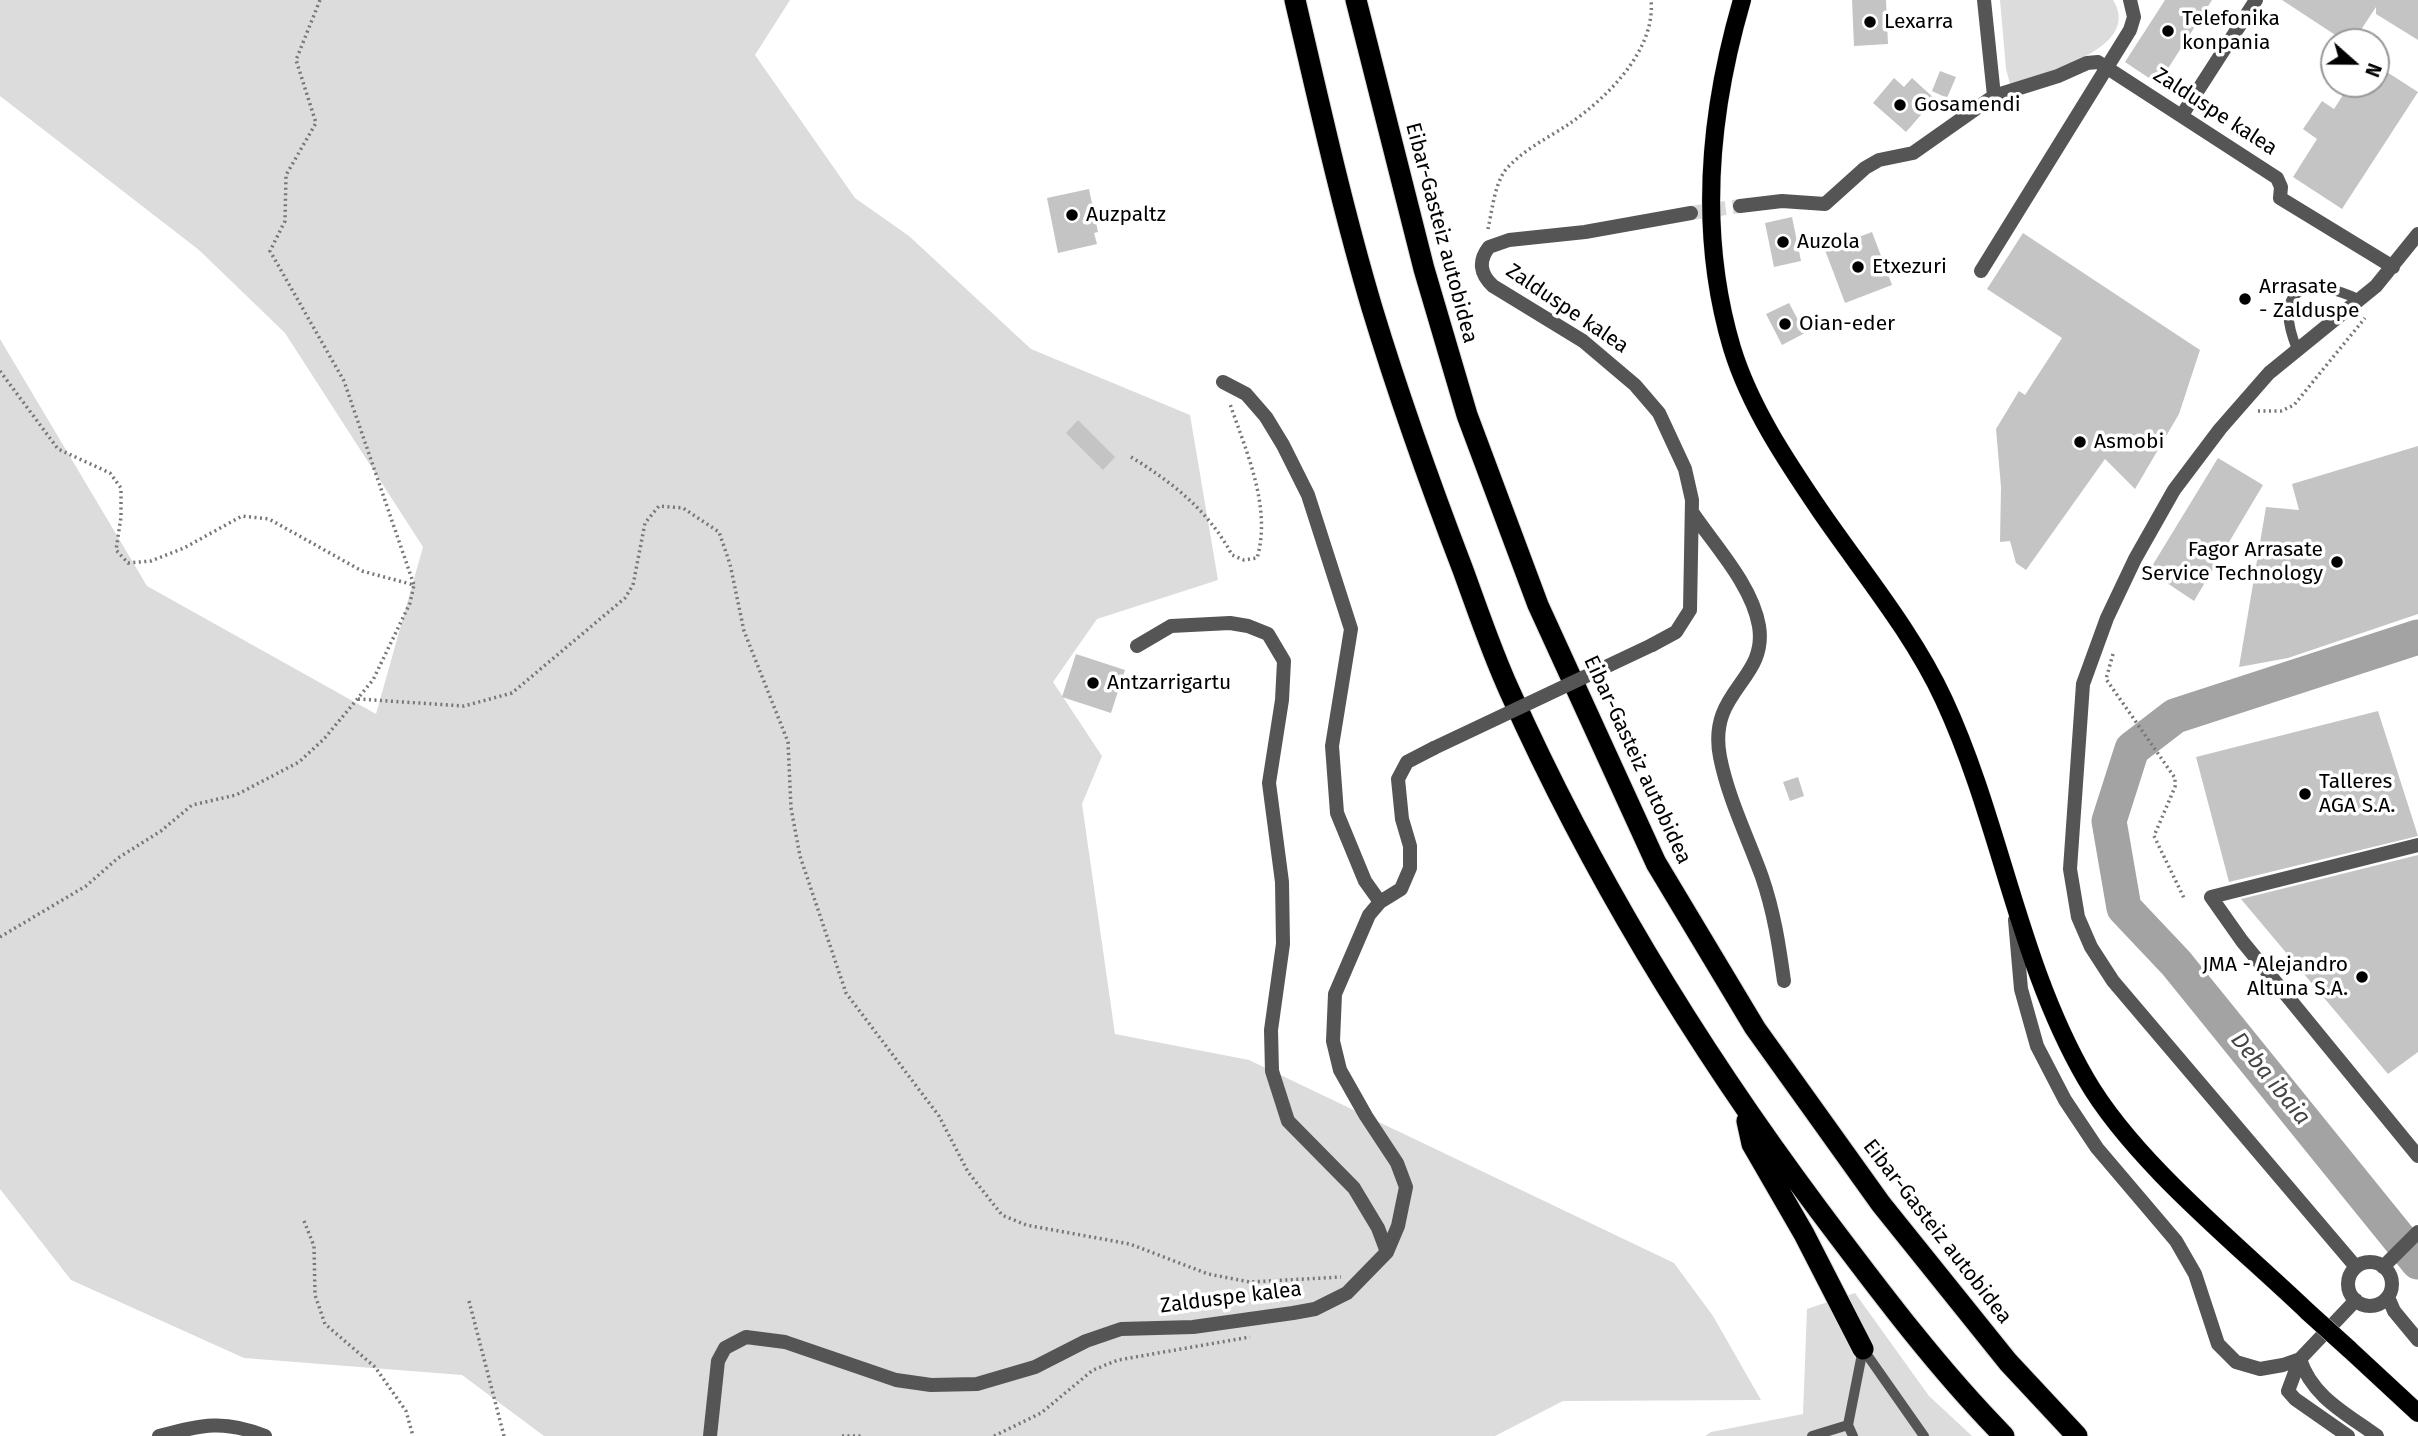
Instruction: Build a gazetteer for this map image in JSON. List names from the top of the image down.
{
  "streets": {
    "highway": ["Eibar-Gasteiz autobidea"],
    "street": ["Zalduspe kalea"]
  },
  "water": ["Deba ibaia"],
  "places": [
    "Lexarra",
    "Telefonika konpania",
    "Gosamendi",
    "Auzpaltz",
    "Auzola",
    "Etxezuri",
    "Arrasate - Zalduspe",
    "Oian-eder",
    "Asmobi",
    "Fagor Arrasate Service Technology",
    "Antzarrigartu",
    "Talleres AGA S.A.",
    "JMA - Alejandro Altuna S.A."
  ],
  "north": "right"
}
